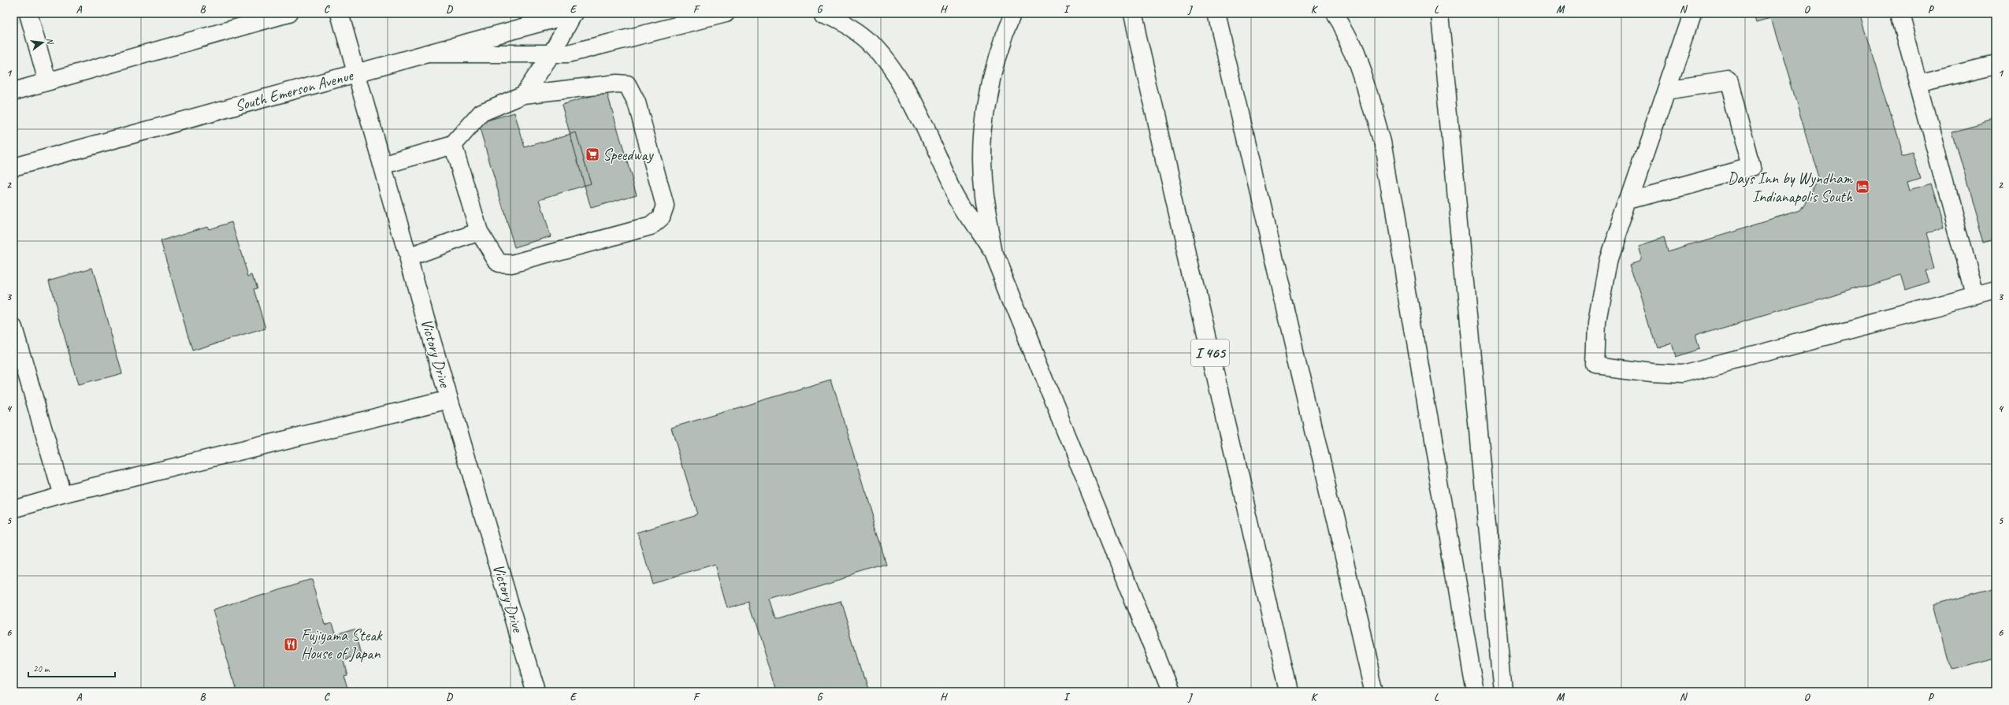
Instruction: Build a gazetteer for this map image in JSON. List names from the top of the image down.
{
  "streets": {
    "main road": ["South Emerson Avenue", "Victory Drive", "I 465"]
  },
  "crossings": [
    ["South Emerson Avenue", "Victory Drive"]
  ],
  "places": {
    "supermarket": ["Speedway"],
    "hotel": ["Days Inn by Wyndham Indianapolis South"],
    "restaurant": ["Fujiyama Steak House of Japan"]
  },
  "scale_bar": "20 m",
  "north": "right",
  "grid": {
    "columns": [
      "A",
      "B",
      "C",
      "D",
      "E",
      "F",
      "G",
      "H",
      "I",
      "J",
      "K",
      "L",
      "M",
      "N",
      "O",
      "P"
    ],
    "rows": [
      "1",
      "2",
      "3",
      "4",
      "5",
      "6"
    ]
  }
}
